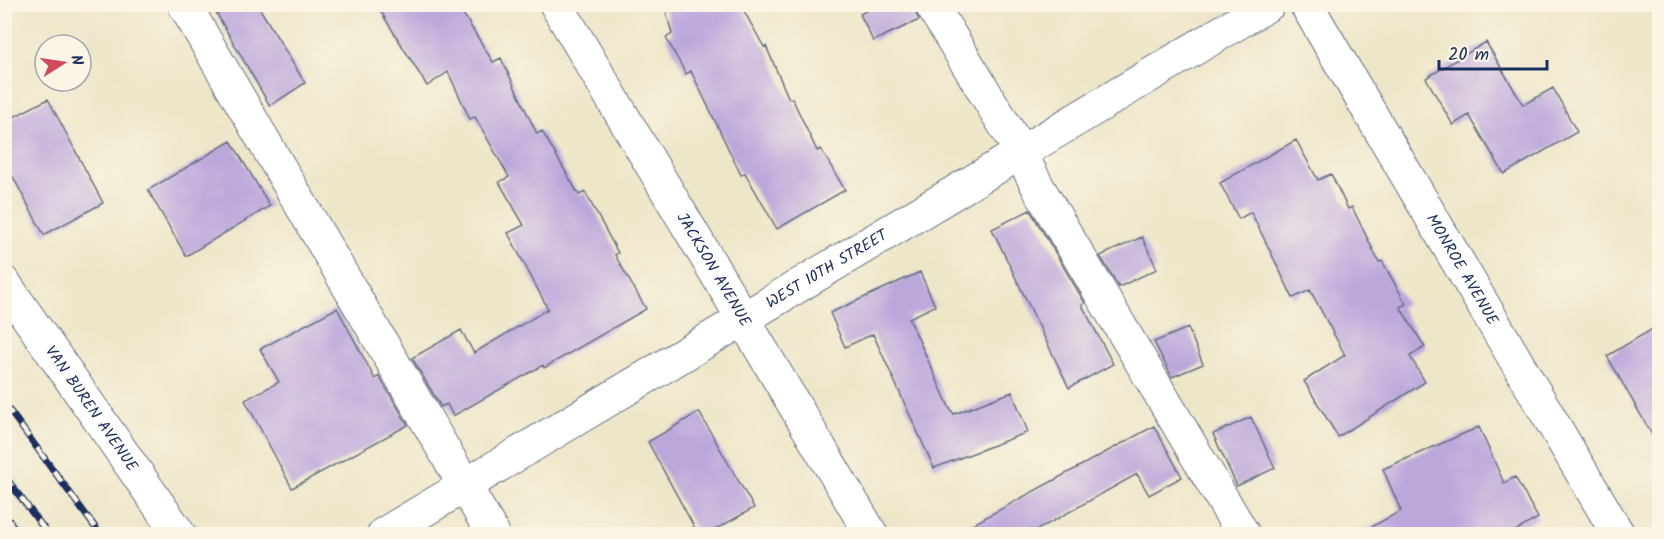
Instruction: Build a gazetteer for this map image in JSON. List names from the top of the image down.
{
  "streets": {
    "street": [
      "MONROE AVENUE",
      "JACKSON AVENUE",
      "WEST 10TH STREET",
      "VAN BUREN AVENUE"
    ]
  },
  "crossings": [
    ["JACKSON AVENUE", "WEST 10TH STREET"]
  ],
  "scale_bar": "20 m",
  "north": "right"
}
